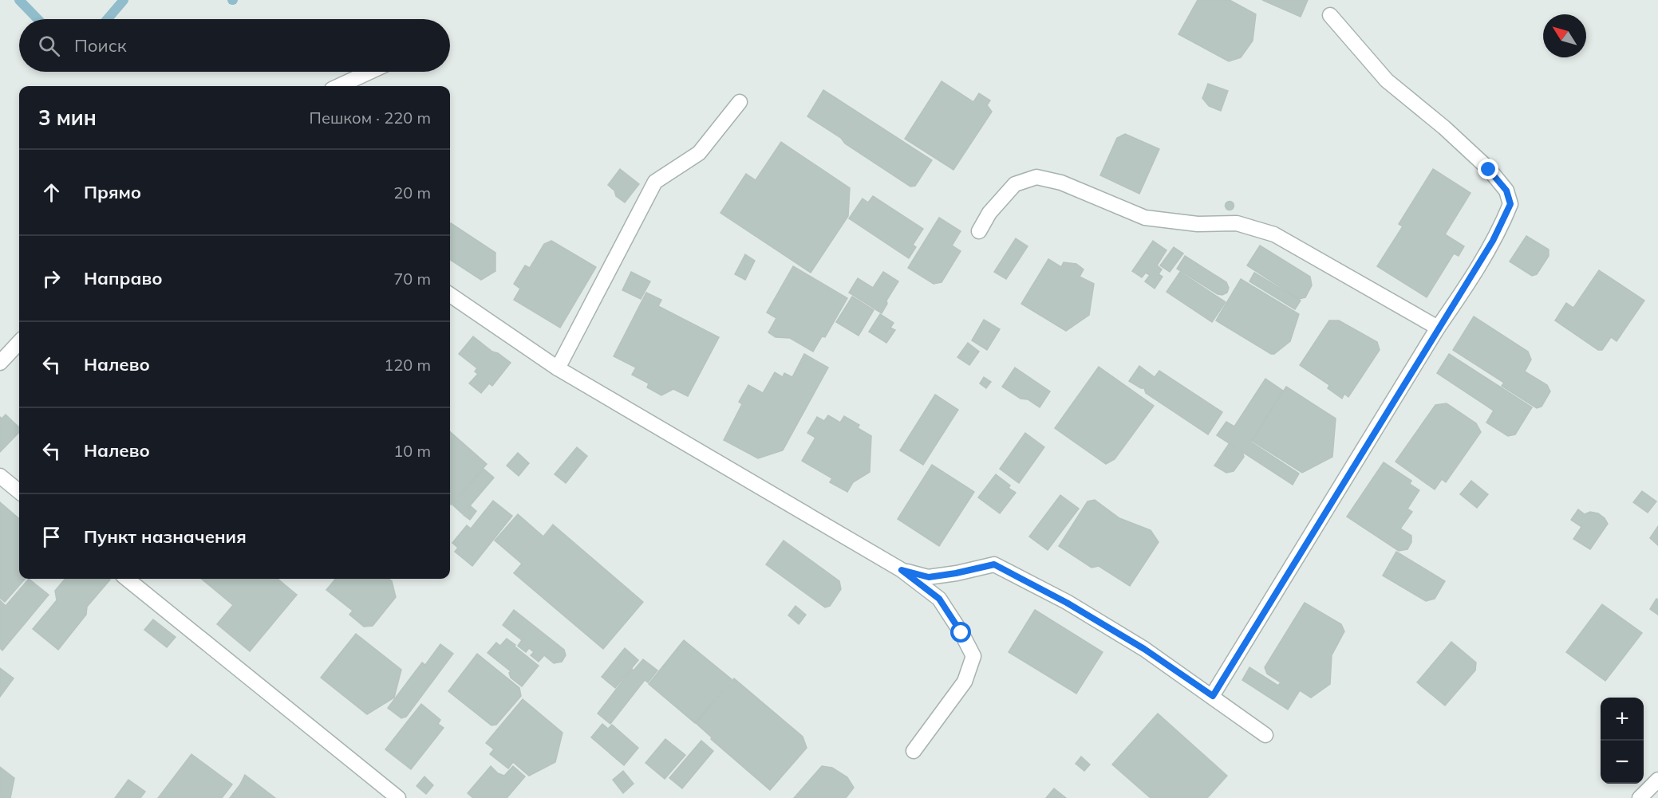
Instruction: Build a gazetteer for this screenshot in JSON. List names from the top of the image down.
{
  "north": "top left",
  "page": {
    "search": "Поиск",
    "heading": ["3 мин", "Пешком · 220 m"],
    "list": [
      ["Прямо", "20 m"],
      ["Направо", "70 m"],
      ["Налево", "120 m"],
      ["Налево", "10 m"],
      "Пункт назначения"
    ],
    "map_buttons": ["+", "−"]
  }
}
